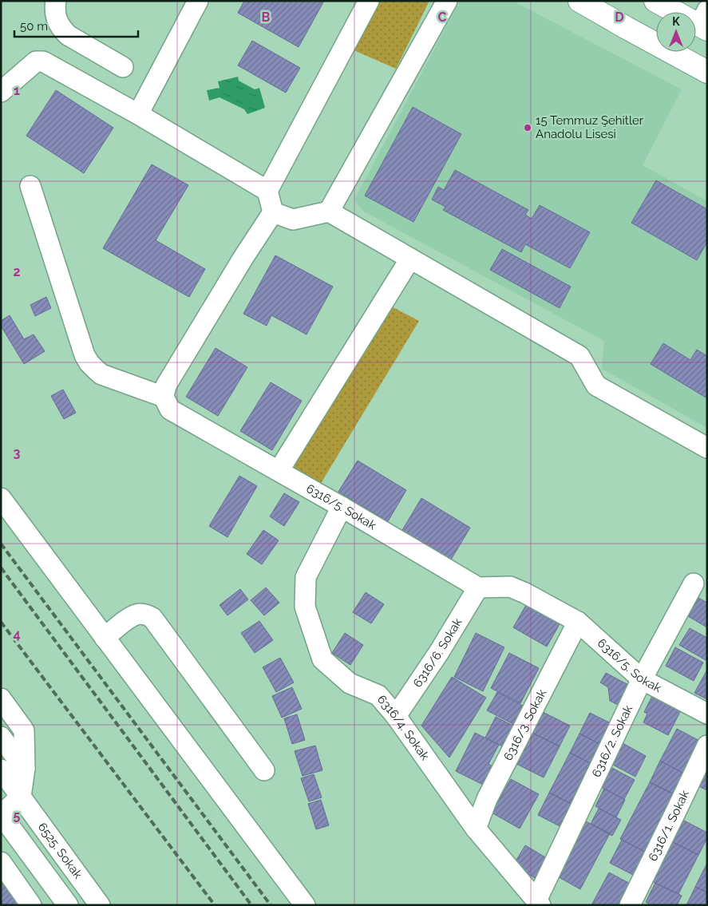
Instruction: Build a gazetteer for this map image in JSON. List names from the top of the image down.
{
  "streets": {
    "street": [
      "6316/5. Sokak",
      "6316/6. Sokak",
      "6316/3. Sokak",
      "6316/4. Sokak",
      "6316/2. Sokak",
      "6316/1. Sokak",
      "6525. Sokak"
    ]
  },
  "crossings": [
    ["6316/5. Sokak", "6316/6. Sokak"],
    ["6316/5. Sokak", "6316/3. Sokak"],
    ["6316/5. Sokak", "6316/4. Sokak"],
    ["6316/5. Sokak", "6316/2. Sokak"],
    ["6316/6. Sokak", "6316/4. Sokak"],
    ["6316/3. Sokak", "6316/4. Sokak"],
    ["6316/4. Sokak", "6316/2. Sokak"]
  ],
  "places": ["15 Temmuz Şehitler Anadolu Lisesi"],
  "scale_bar": "50 m",
  "north": "top",
  "grid": {
    "columns": ["B", "C", "D"],
    "rows": [
      "1",
      "2",
      "3",
      "4",
      "5"
    ]
  }
}
